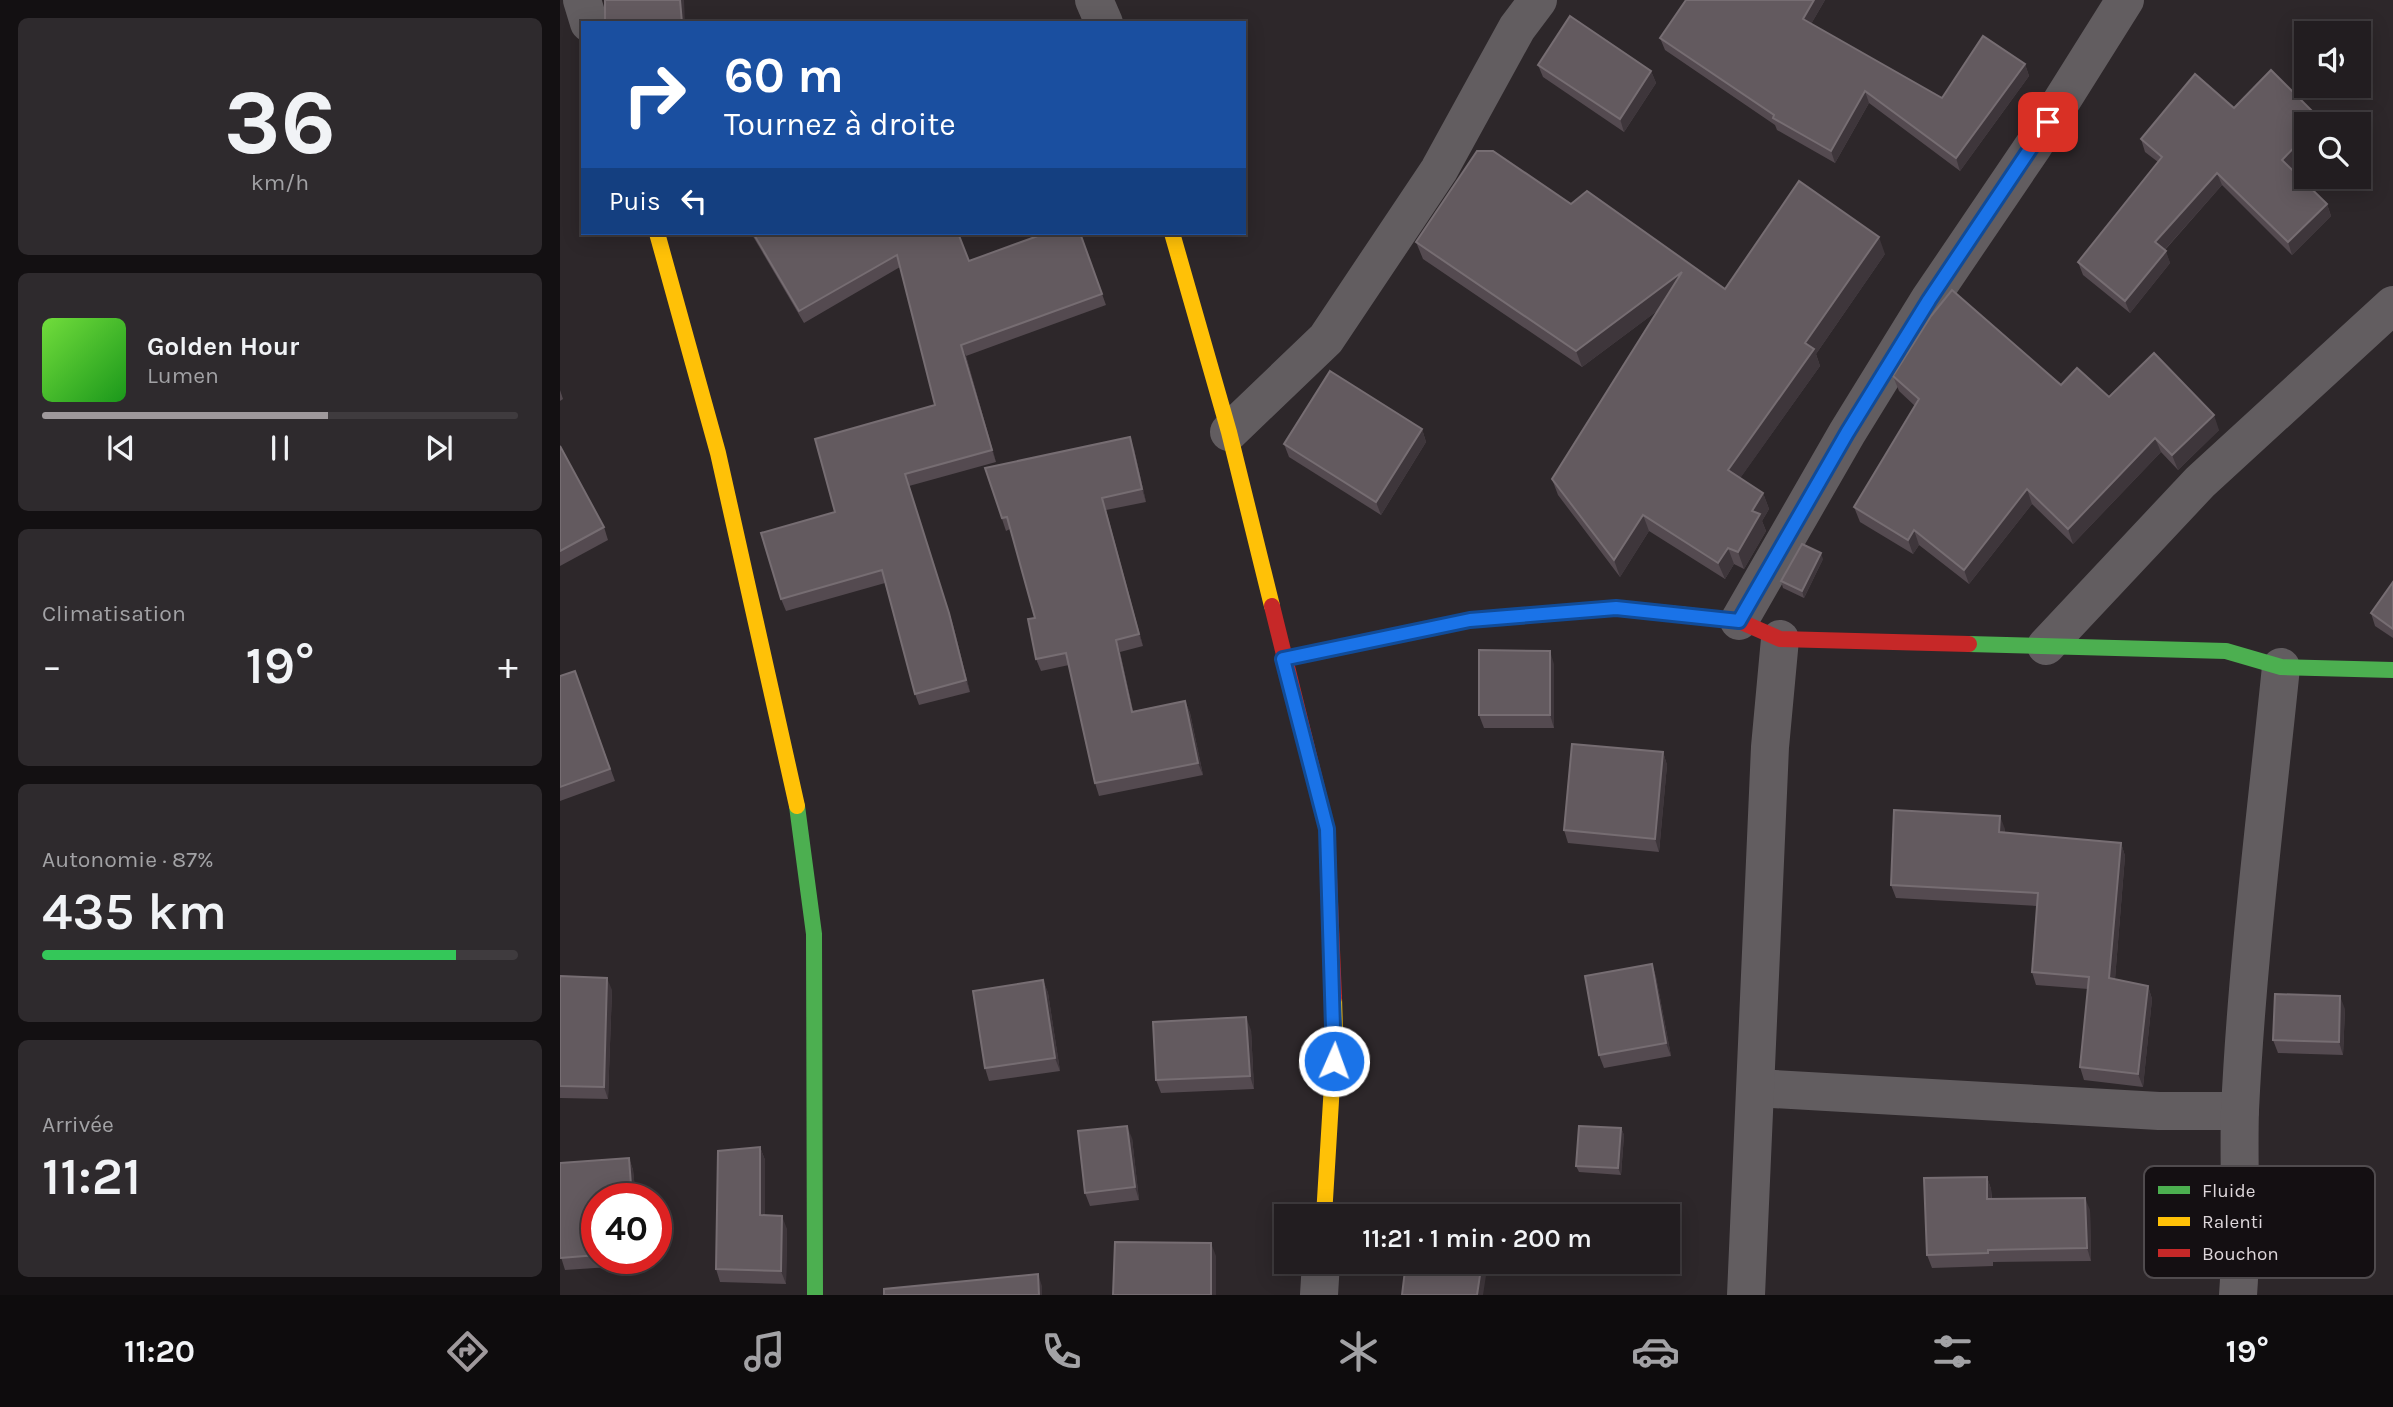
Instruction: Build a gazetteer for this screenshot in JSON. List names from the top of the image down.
{
  "legend": ["Fluide", "Ralenti", "Bouchon"],
  "page": {
    "tile": [
      ["36", "km/h"],
      "Climatisation",
      ["Autonomie · 87%", "435 km"],
      ["Arrivée", "11:21"]
    ],
    "turn": ["60 m", "Tournez à droite"],
    "then": "Puis",
    "song": ["Golden Hour", "Lumen"],
    "heat": ["−", "19°", "+"],
    "limit": "40",
    "trip": "11:21 · 1 min · 200 m",
    "tabs": ["11:20", "19°"]
  }
}
